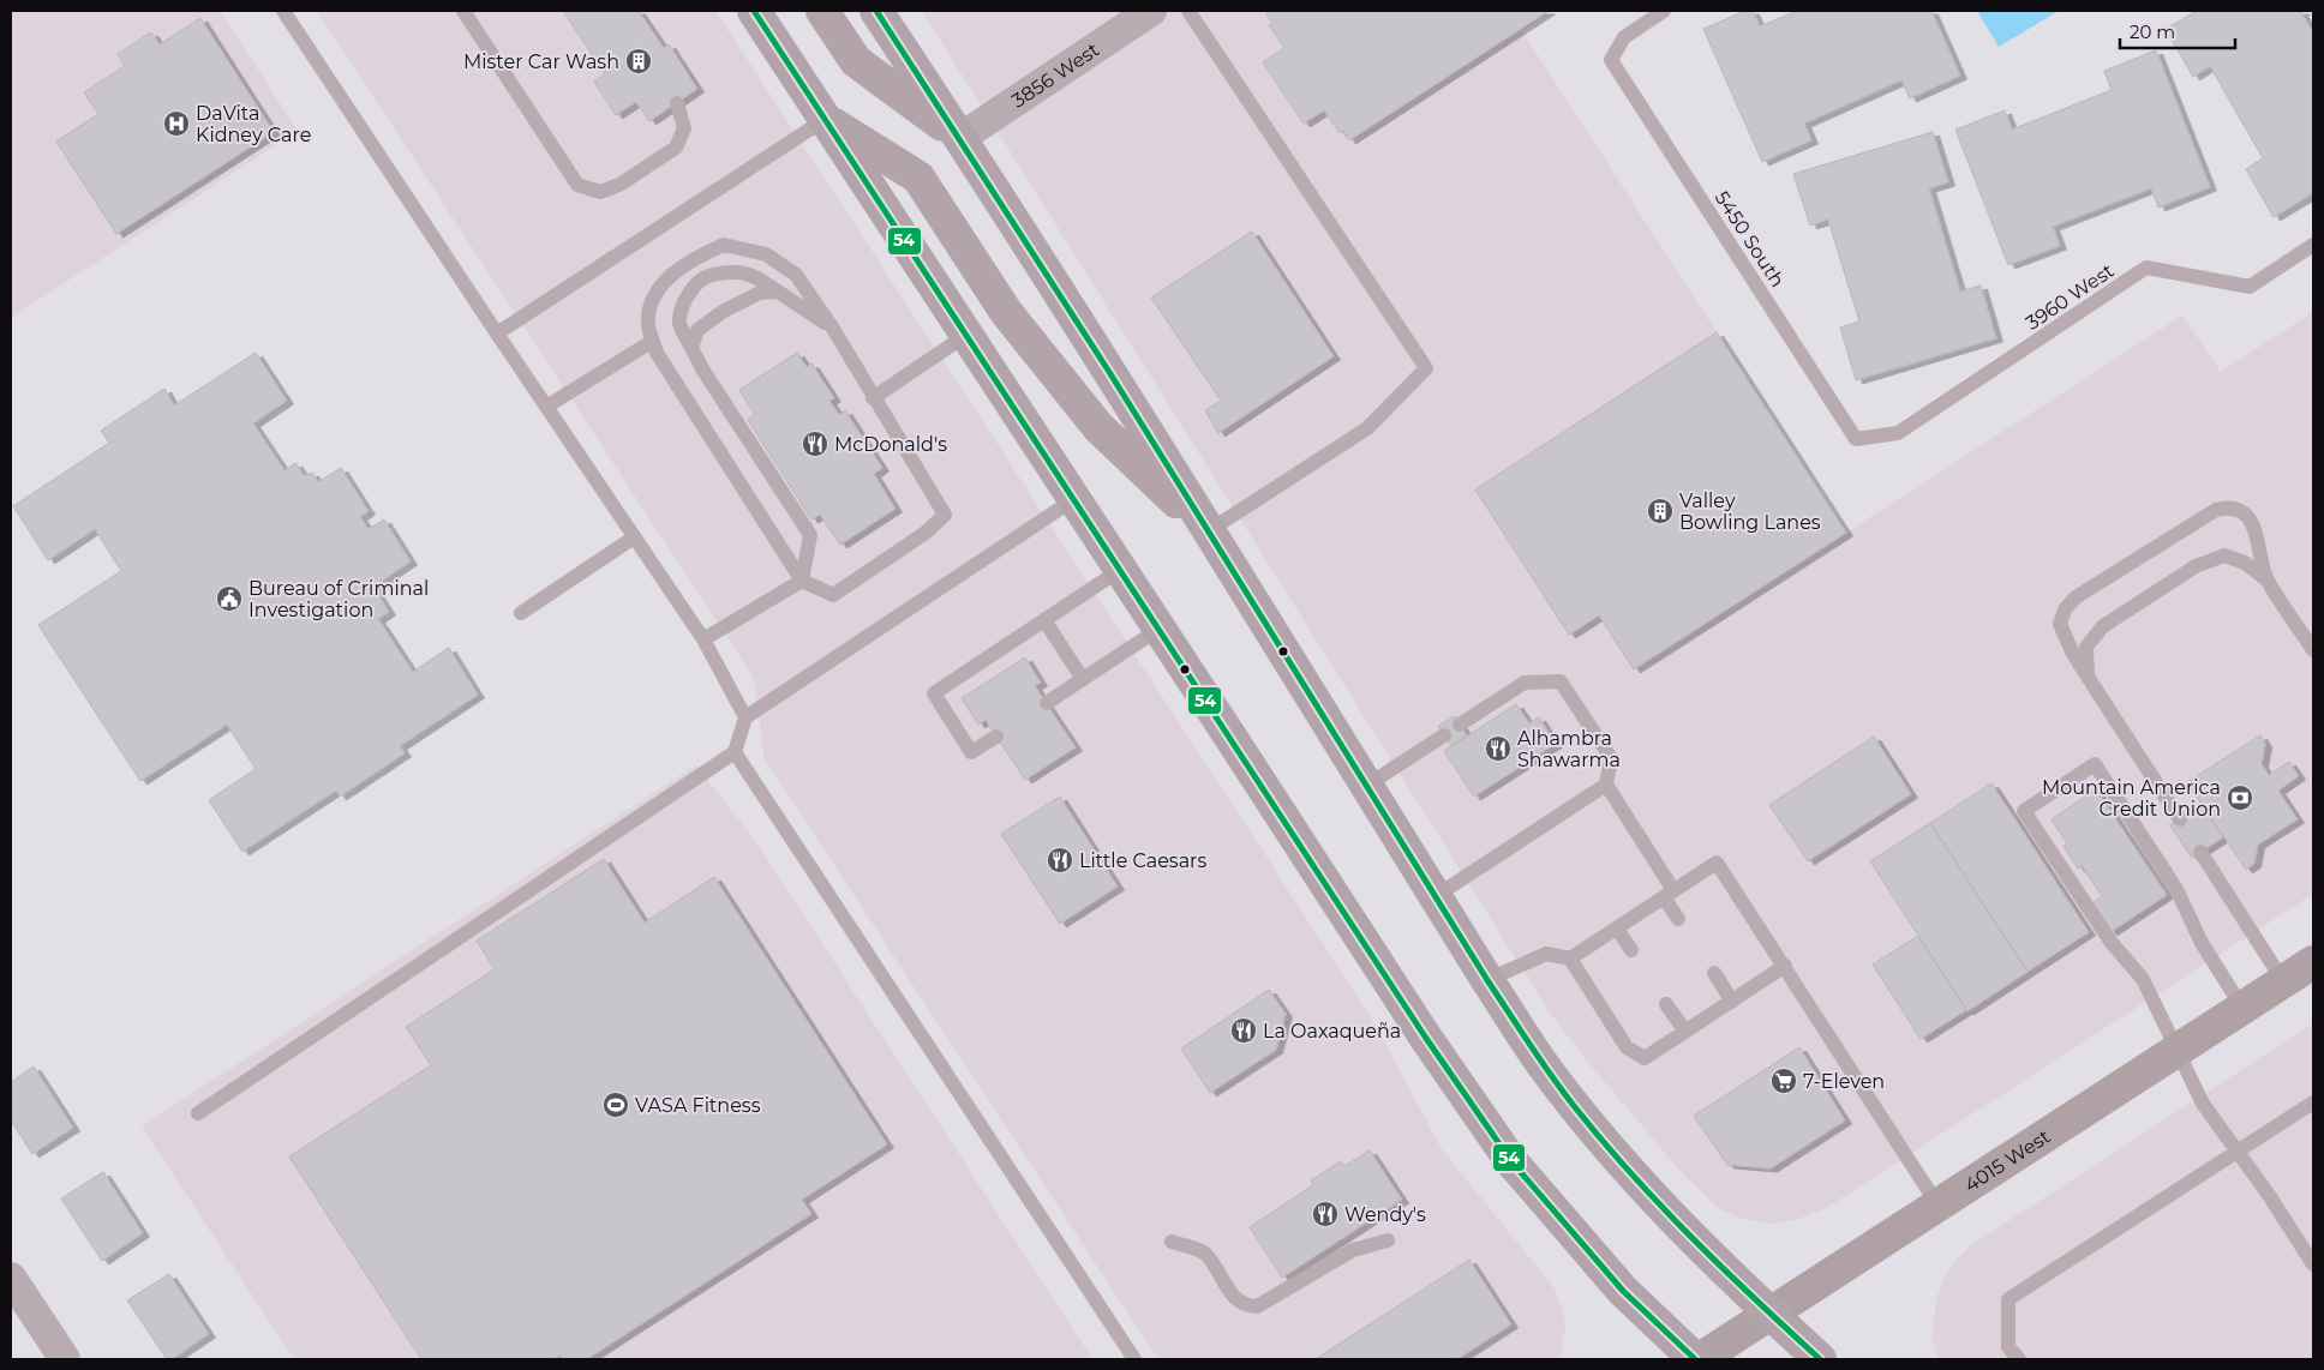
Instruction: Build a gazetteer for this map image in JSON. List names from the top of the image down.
{
  "streets": {
    "street": ["3856 West", "4015 West"],
    "lane": ["5450 South", "3960 West"]
  },
  "crossings": [
    ["5450 South", "3960 West"]
  ],
  "places": {
    "building": ["Mister Car Wash", "Valley Bowling Lanes"],
    "hospital": ["DaVita Kidney Care"],
    "restaurant": [
      "McDonald's",
      "Alhambra Shawarma",
      "Little Caesars",
      "La Oaxaqueña",
      "Wendy's"
    ],
    "public building": ["Bureau of Criminal Investigation"],
    "bank": ["Mountain America Credit Union"],
    "supermarket": ["7-Eleven"],
    "sports": ["VASA Fitness"]
  },
  "lines": ["transit line 54"],
  "scale_bar": "20 m"
}
